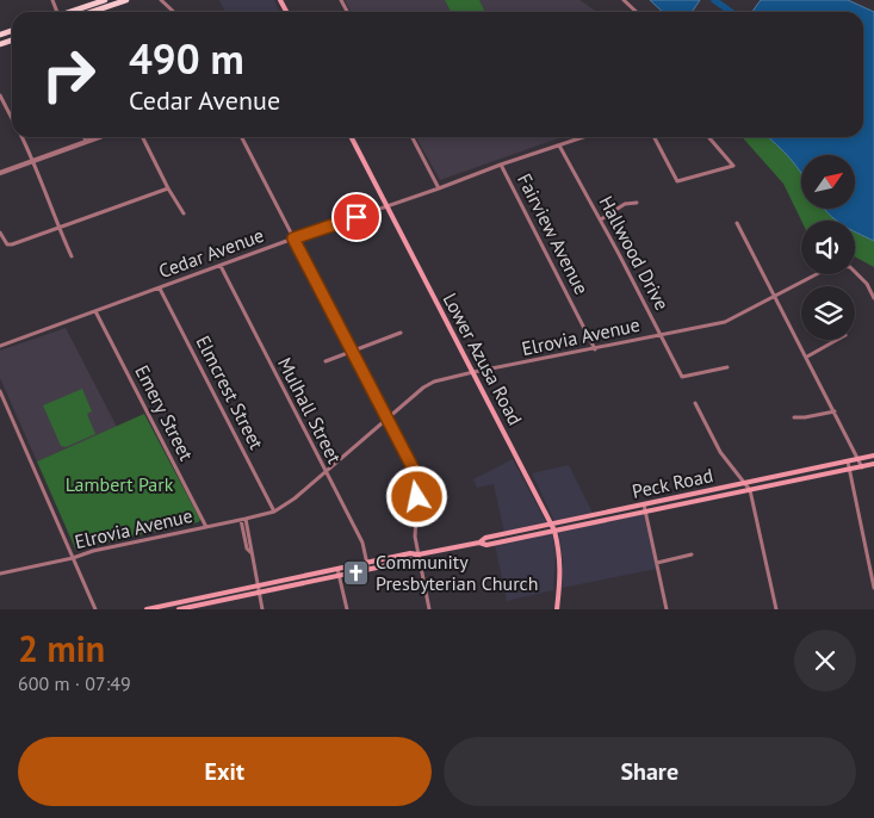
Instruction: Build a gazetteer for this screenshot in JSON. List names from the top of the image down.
{
  "streets": {
    "main road": ["Lower Azusa Road", "Peck Road"],
    "street": [
      "Fairview Avenue",
      "Cedar Avenue",
      "Hallwood Drive",
      "Elrovia Avenue",
      "Elmcrest Street",
      "Mulhall Street",
      "Emery Street"
    ]
  },
  "crossings": [
    ["Fairview Avenue", "Cedar Avenue"],
    ["Fairview Avenue", "Elrovia Avenue"],
    ["Cedar Avenue", "Hallwood Drive"],
    ["Cedar Avenue", "Lower Azusa Road"],
    ["Cedar Avenue", "Elmcrest Street"],
    ["Cedar Avenue", "Mulhall Street"],
    ["Cedar Avenue", "Emery Street"],
    ["Hallwood Drive", "Elrovia Avenue"],
    ["Elrovia Avenue", "Lower Azusa Road"],
    ["Elrovia Avenue", "Elmcrest Street"],
    ["Elrovia Avenue", "Mulhall Street"],
    ["Elrovia Avenue", "Emery Street"],
    ["Lower Azusa Road", "Peck Road"],
    ["Mulhall Street", "Peck Road"]
  ],
  "parks": ["Lambert Park"],
  "places": {
    "church": ["Community Presbyterian Church"]
  },
  "north": "top right",
  "page": {
    "turn": ["490 m", "Cedar Avenue"],
    "heading": ["2 min", "600 m · 07:49"],
    "buttons": ["Exit", "Share"]
  }
}
